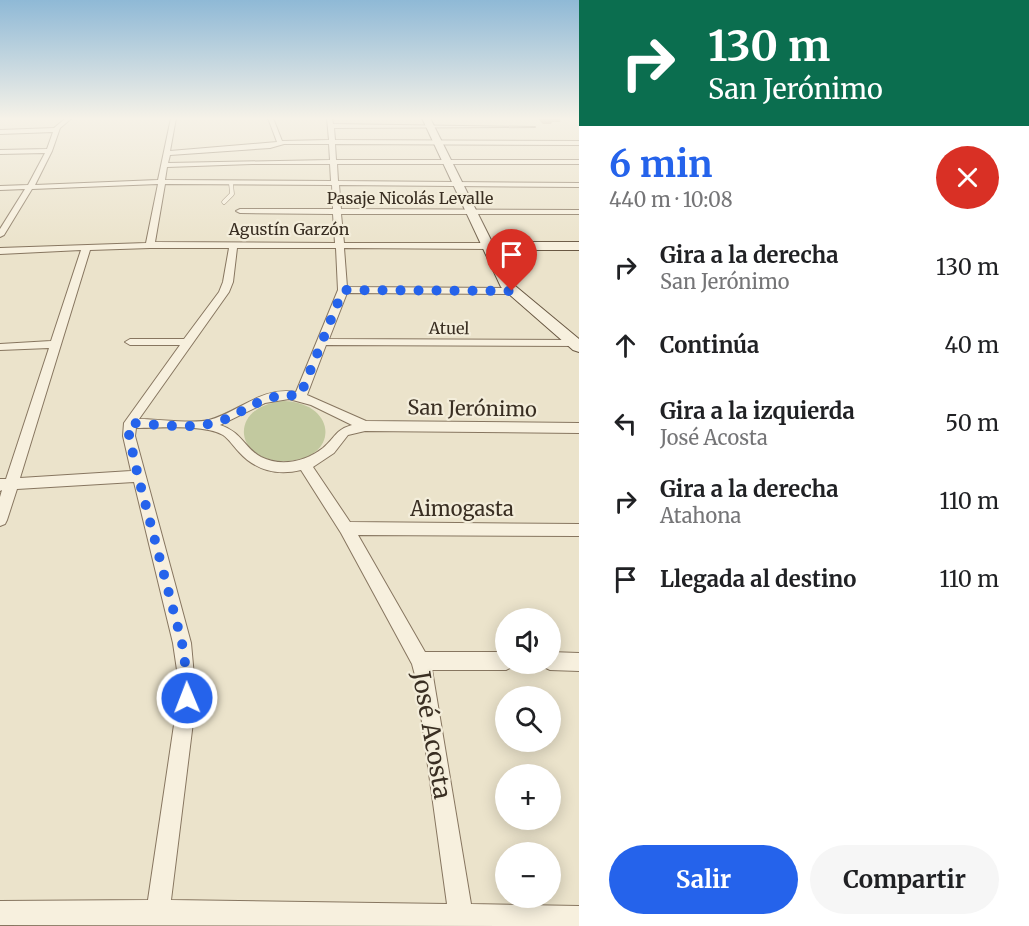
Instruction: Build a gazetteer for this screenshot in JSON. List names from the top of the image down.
{
  "streets": {
    "main road": ["Agustín Garzón"],
    "street": [
      "Pasaje Nicolás Levalle",
      "Atuel",
      "San Jerónimo",
      "Aimogasta",
      "José Acosta"
    ]
  },
  "crossings": [
    ["Aimogasta", "José Acosta"]
  ],
  "page": {
    "turn": ["130 m", "San Jerónimo"],
    "heading": ["6 min", "440 m · 10:08"],
    "list": [
      {
        "name": "Gira a la derecha",
        "note": "San Jerónimo",
        "value": "130 m"
      },
      {
        "name": "Continúa",
        "value": "40 m"
      },
      {
        "name": "Gira a la izquierda",
        "note": "José Acosta",
        "value": "50 m"
      },
      {
        "name": "Gira a la derecha",
        "note": "Atahona",
        "value": "110 m"
      },
      {
        "name": "Llegada al destino",
        "value": "110 m"
      }
    ],
    "map_buttons": ["+", "−"],
    "buttons": ["Salir", "Compartir"]
  }
}
